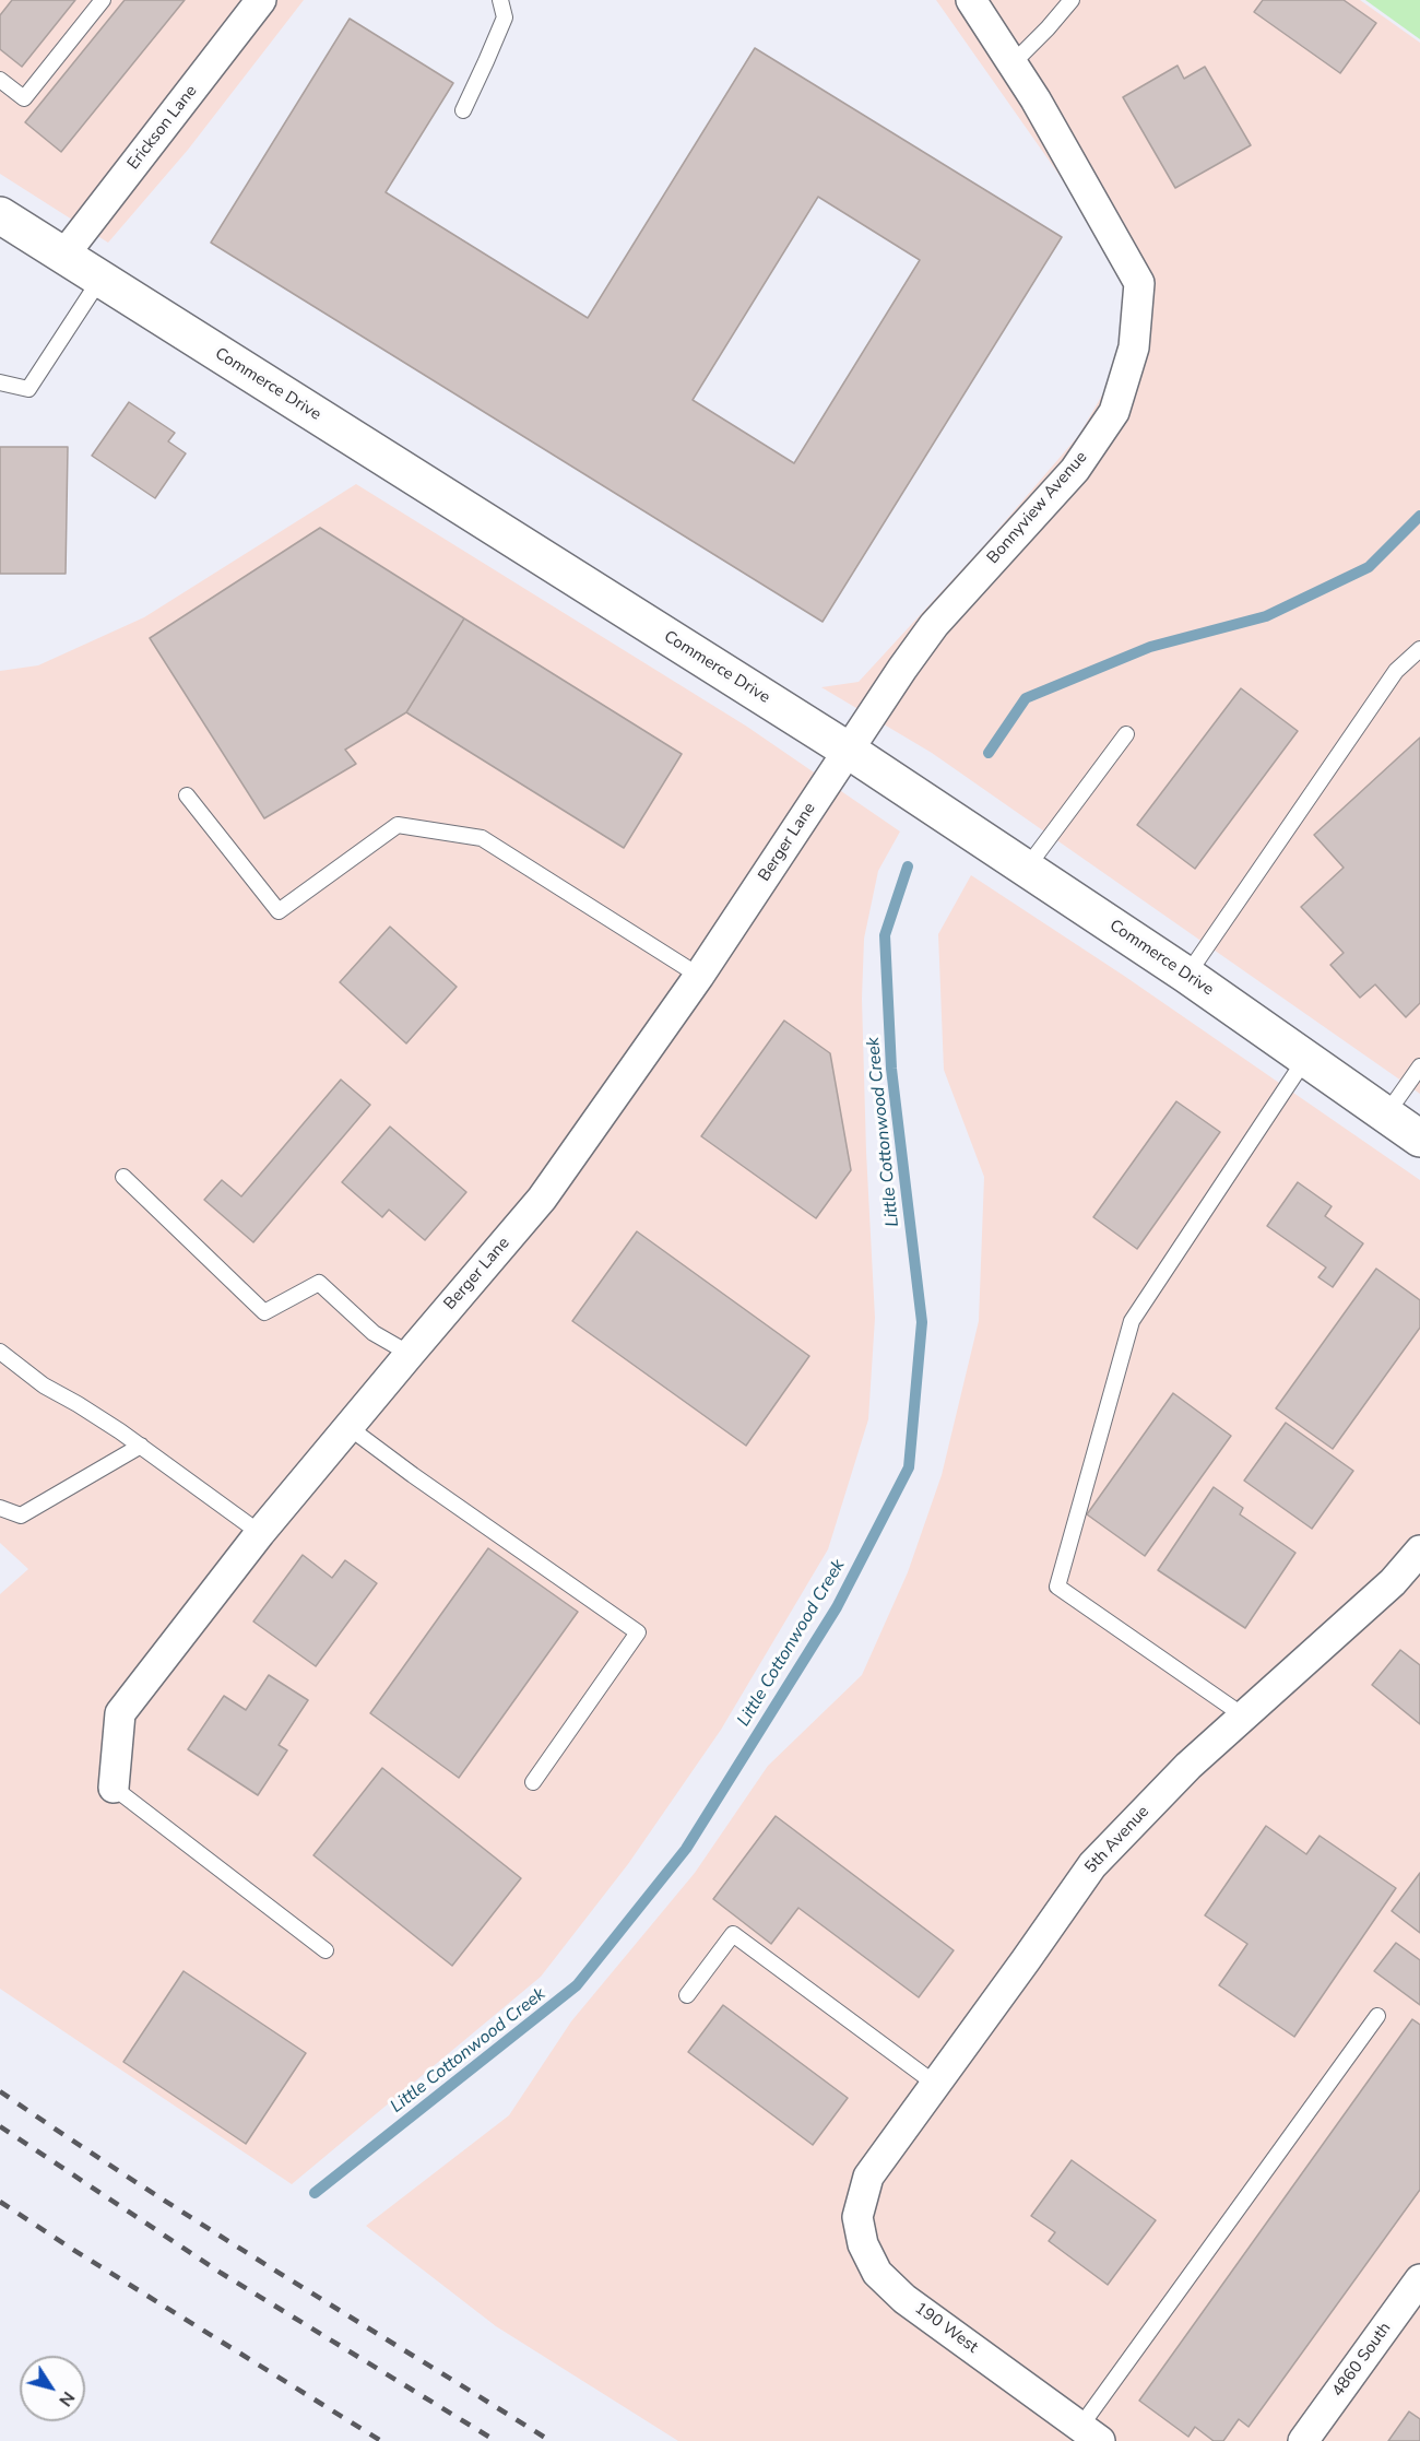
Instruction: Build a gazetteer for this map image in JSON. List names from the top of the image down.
{
  "streets": {
    "street": [
      "Erickson Lane",
      "Commerce Drive",
      "Bonnyview Avenue",
      "Berger Lane",
      "5th Avenue",
      "190 West",
      "4860 South"
    ]
  },
  "crossings": [
    ["Erickson Lane", "Commerce Drive"],
    ["Commerce Drive", "Bonnyview Avenue"],
    ["Commerce Drive", "Berger Lane"],
    ["Bonnyview Avenue", "Berger Lane"],
    ["5th Avenue", "190 West"]
  ],
  "water": ["Little Cottonwood Creek"],
  "north": "bottom right"
}
